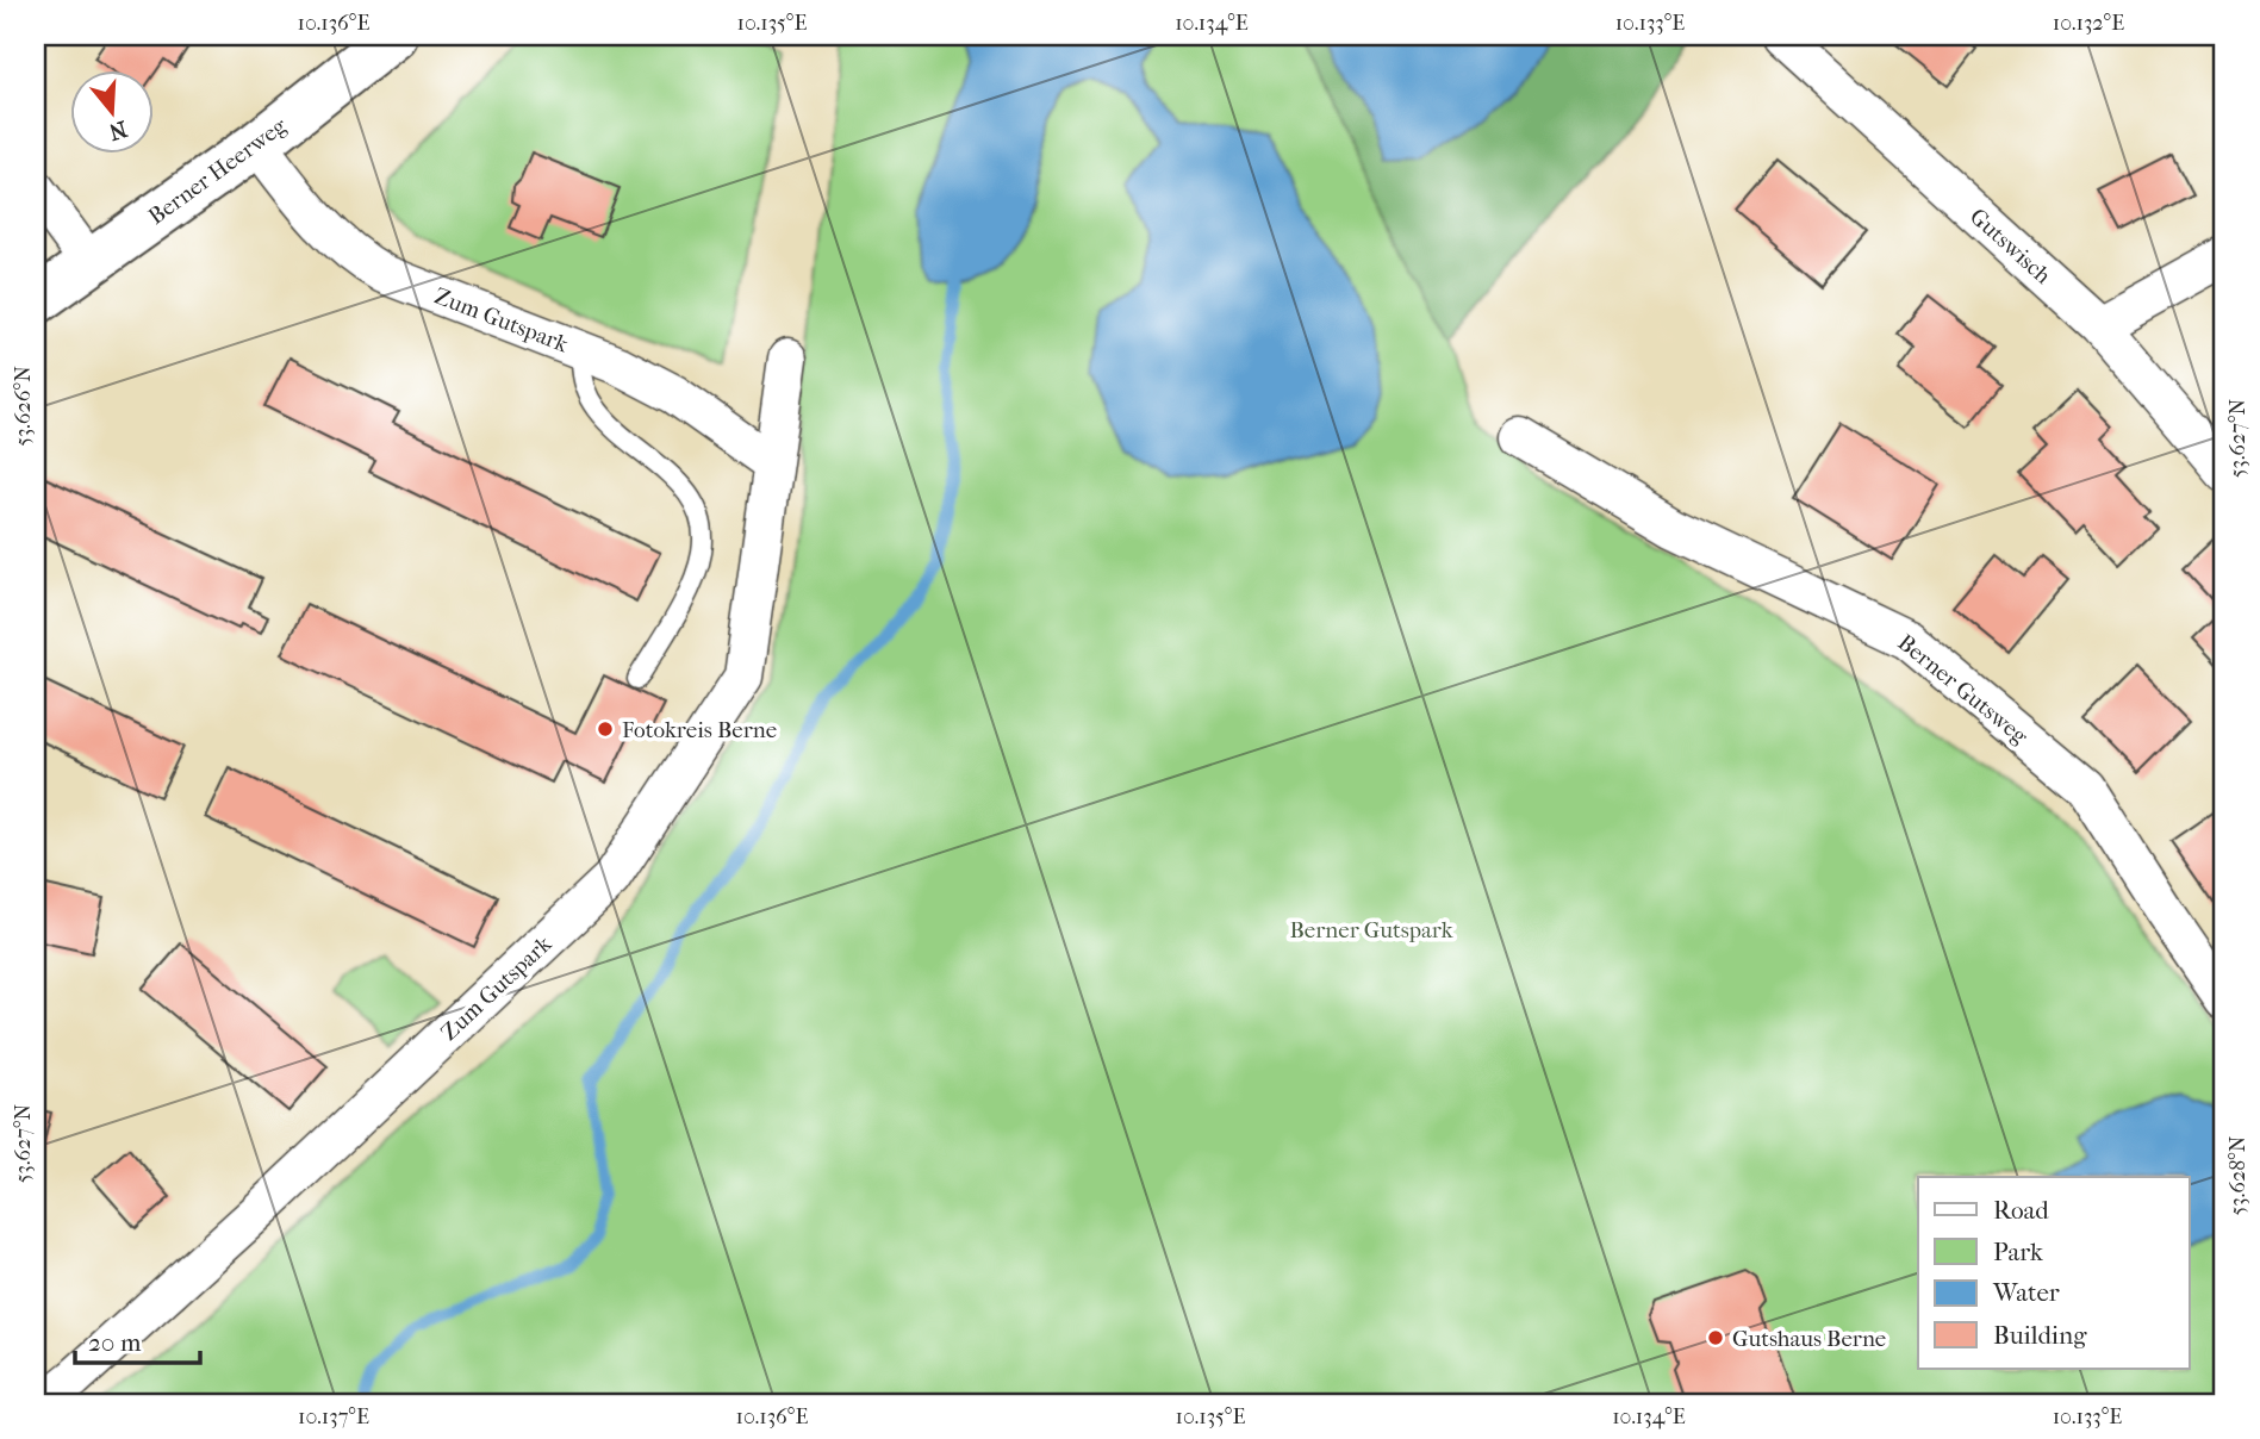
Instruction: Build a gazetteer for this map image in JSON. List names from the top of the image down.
{
  "streets": {
    "main road": ["Berner Heerweg"],
    "street": ["Gutswisch", "Zum Gutspark", "Berner Gutsweg"]
  },
  "crossings": [
    ["Berner Heerweg", "Zum Gutspark"]
  ],
  "parks": ["Berner Gutspark"],
  "places": ["Fotokreis Berne", "Gutshaus Berne"],
  "legend": [
    "Road",
    "Park",
    "Water",
    "Building"
  ],
  "scale_bar": "20 m",
  "north": "bottom",
  "coordinates": [
    "10.136°E",
    "10.135°E",
    "10.134°E",
    "10.133°E",
    "10.132°E",
    "53.626°N",
    "53.627°N",
    "53.628°N",
    "10.137°E"
  ]
}
